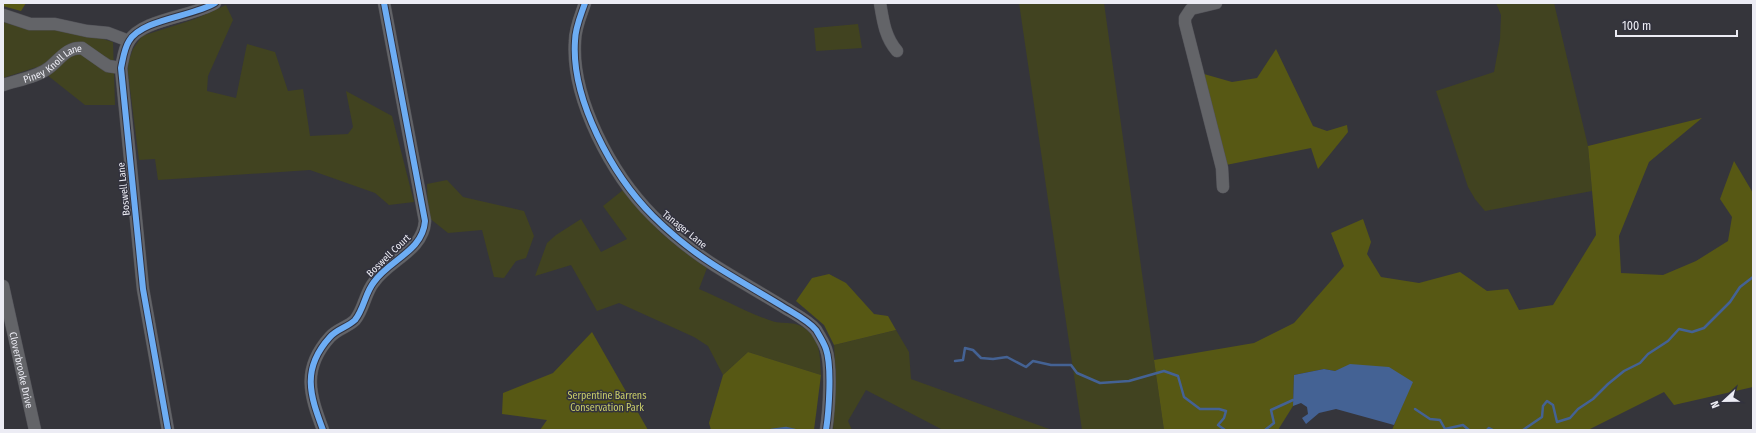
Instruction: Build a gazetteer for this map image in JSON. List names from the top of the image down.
{
  "streets": {
    "street": [
      "Piney Knoll Lane",
      "Boswell Lane",
      "Tanager Lane",
      "Boswell Court",
      "Cloverbrooke Drive"
    ]
  },
  "crossings": [
    ["Piney Knoll Lane", "Boswell Lane"]
  ],
  "parks": ["Serpentine Barrens Conservation Park"],
  "scale_bar": "100 m",
  "north": "left"
}
